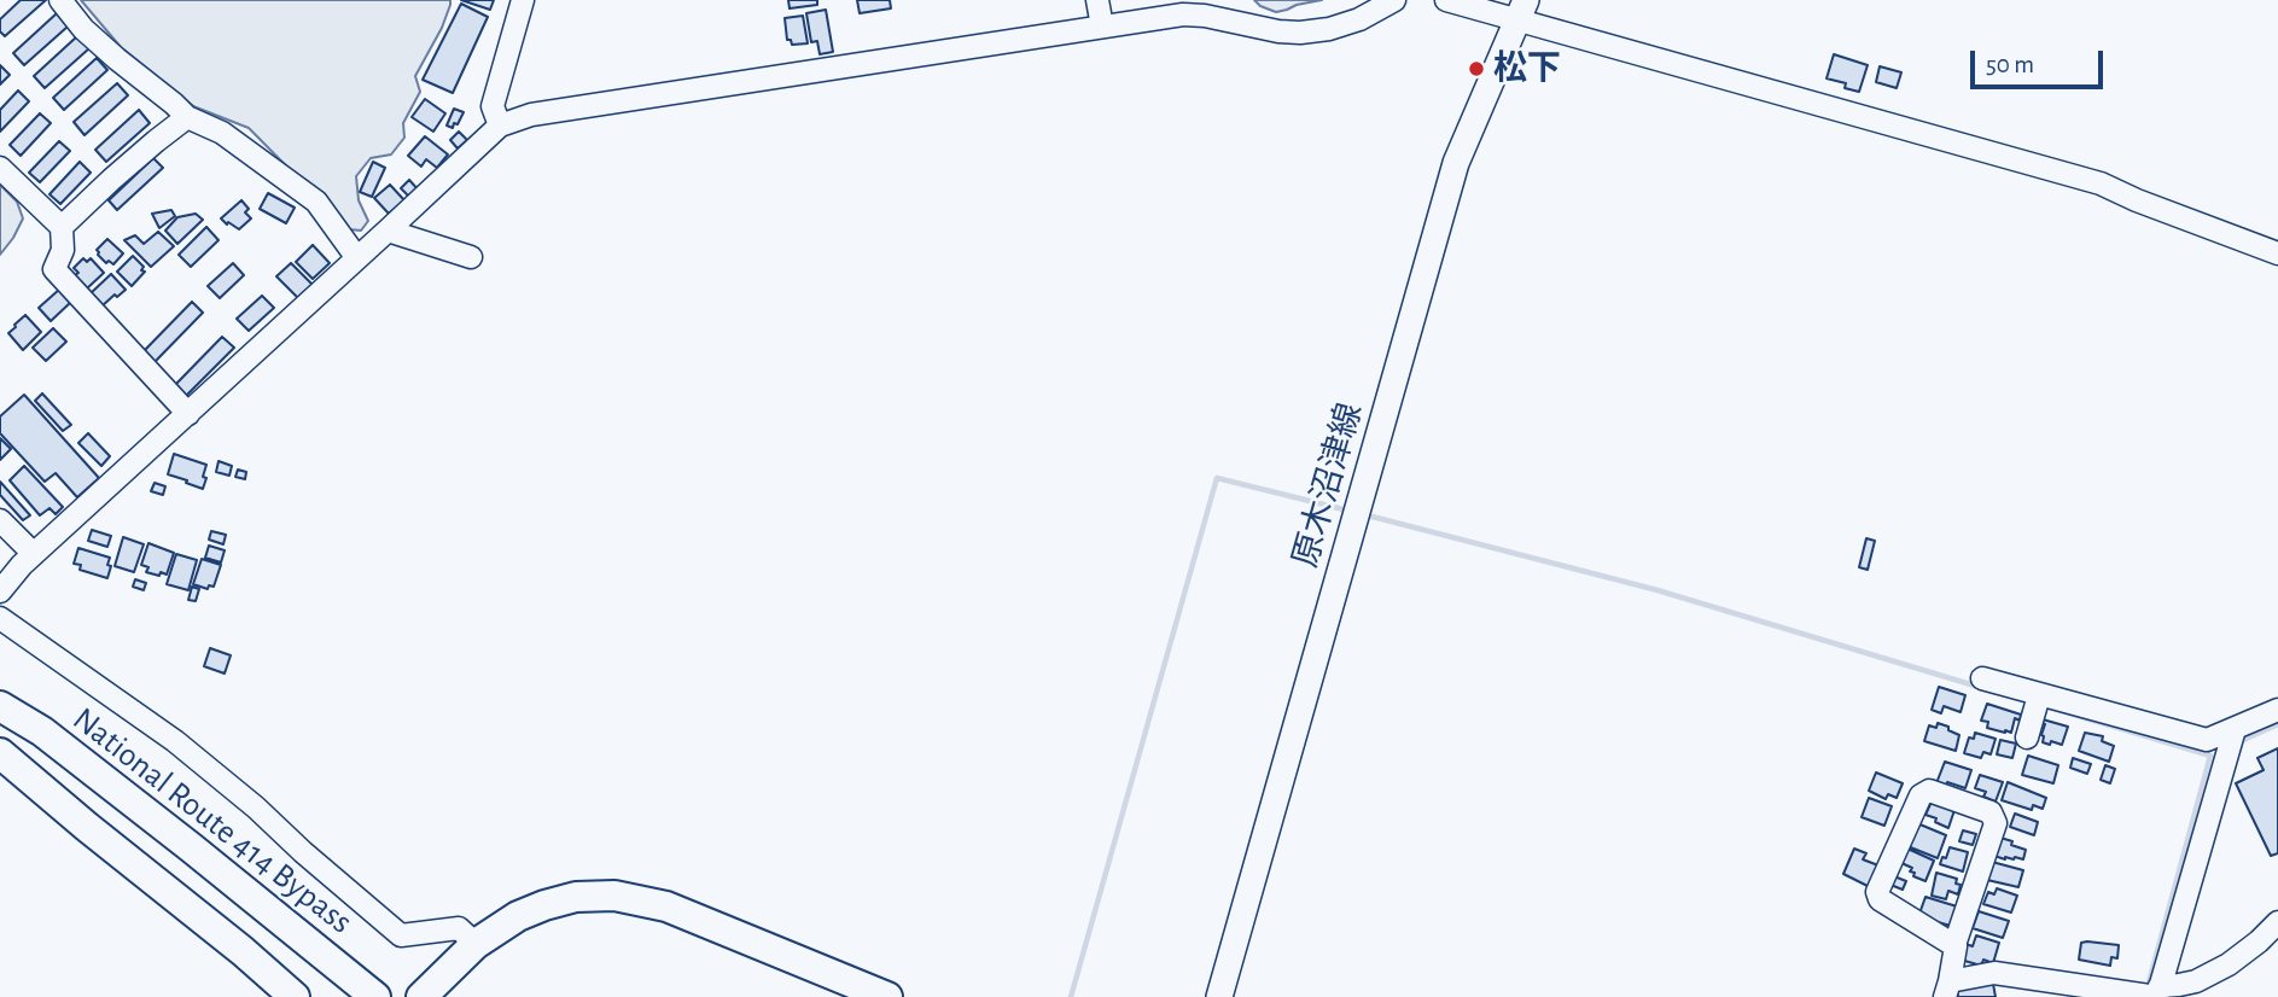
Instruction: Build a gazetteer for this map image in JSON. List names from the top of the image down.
{
  "streets": {
    "highway": ["National Route 414 Bypass"],
    "main road": ["原木沼津線"]
  },
  "places": ["松下"],
  "scale_bar": "50 m"
}
